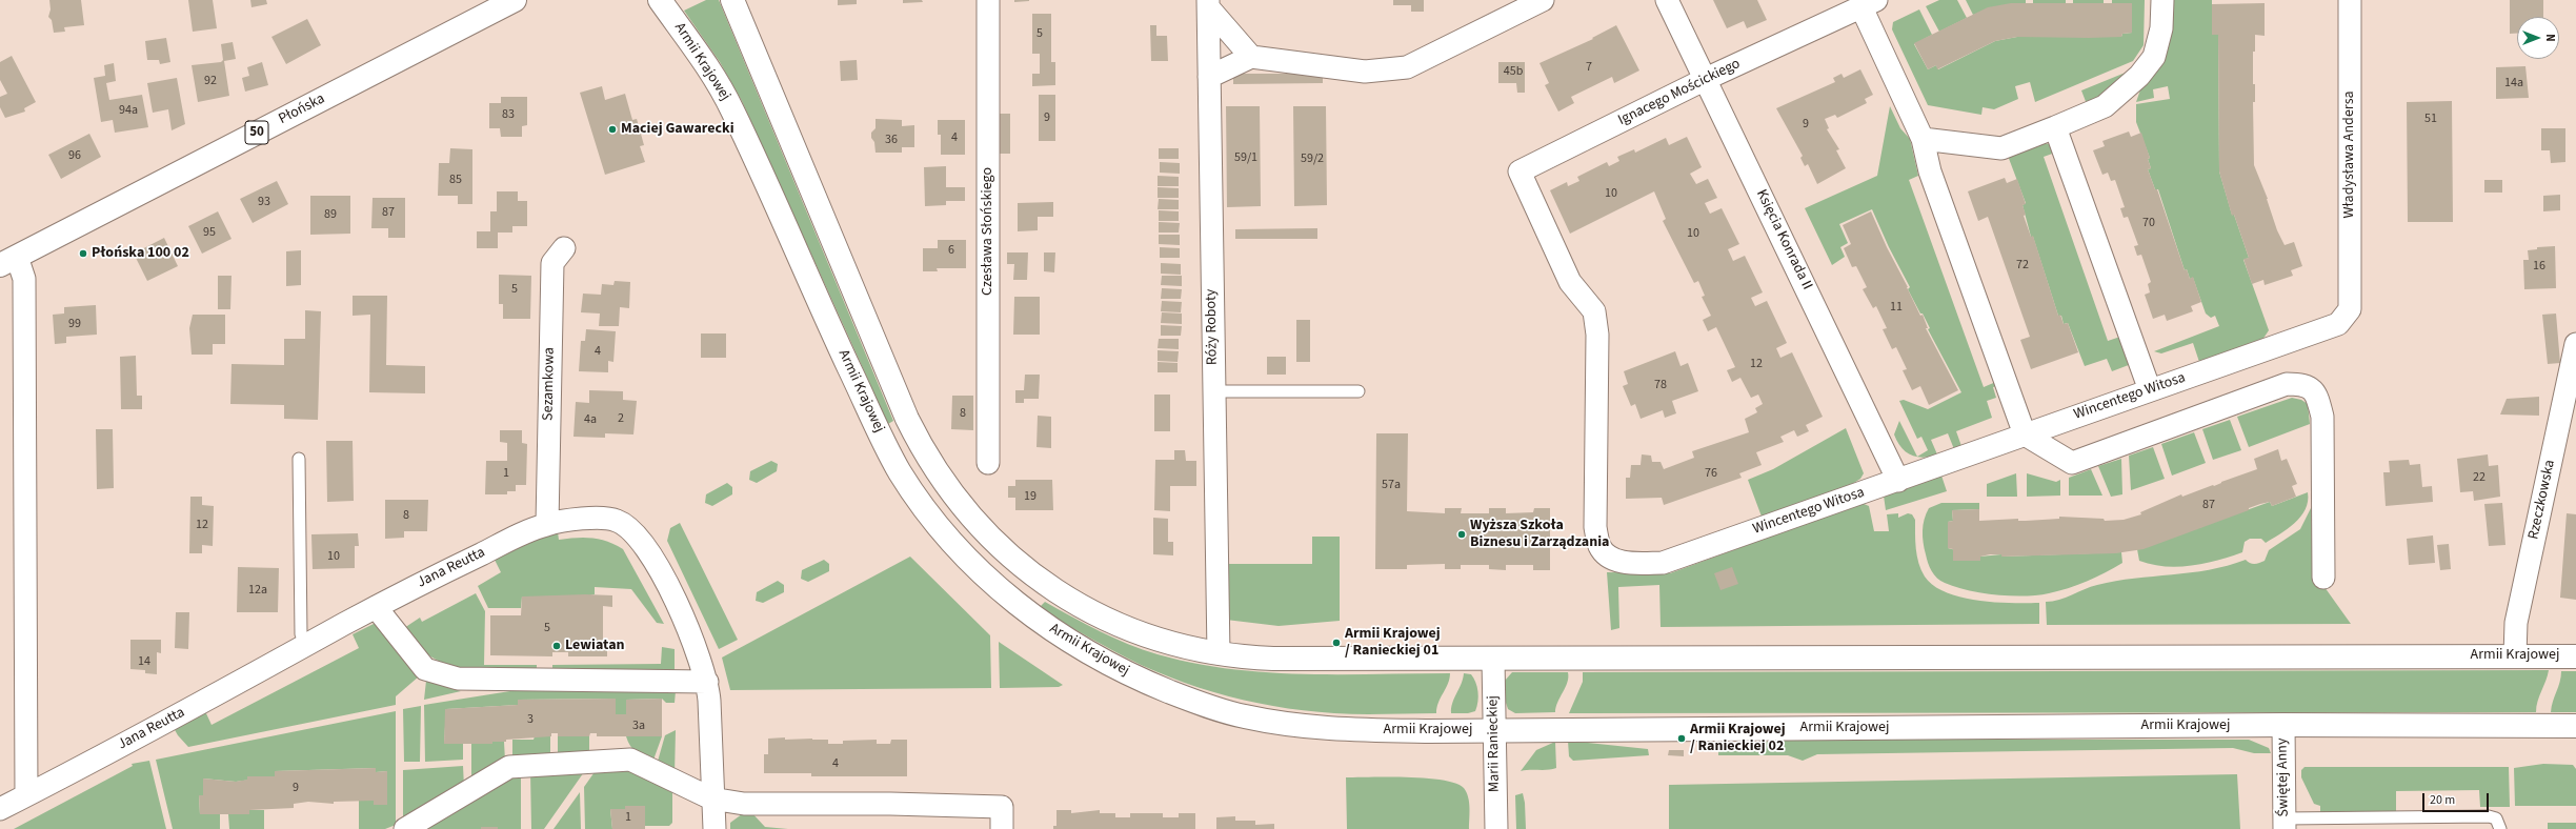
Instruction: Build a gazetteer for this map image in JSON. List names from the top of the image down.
{
  "streets": {
    "main road": ["Armii Krajowej", "Płońska", "50"],
    "street": [
      "Ignacego Mościckiego",
      "Władysława Andersa",
      "Czesława Słońskiego",
      "Księcia Konrada II",
      "Róży Roboty",
      "Sezamkowa",
      "Wincentego Witosa",
      "Rzeczkowska",
      "Jana Reutta",
      "Marii Ranieckiej",
      "Świętej Anny"
    ]
  },
  "crossings": [
    ["Armii Krajowej", "Róży Roboty"],
    ["Armii Krajowej", "Rzeczkowska"],
    ["Armii Krajowej", "Marii Ranieckiej"],
    ["Armii Krajowej", "Świętej Anny"],
    ["Ignacego Mościckiego", "Księcia Konrada II"],
    ["Ignacego Mościckiego", "Wincentego Witosa"],
    ["Władysława Andersa", "Wincentego Witosa"],
    ["Księcia Konrada II", "Wincentego Witosa"],
    ["Sezamkowa", "Jana Reutta"]
  ],
  "places": [
    "Maciej Gawarecki",
    "Płońska 100 02",
    "Wyższa Szkoła Biznesu i Zarządzania",
    "Armii Krajowej / Ranieckiej 01",
    "Lewiatan",
    "Armii Krajowej / Ranieckiej 02"
  ],
  "house_numbers": [
    "5",
    "7",
    "45b",
    "92",
    "14a",
    "94a",
    "83",
    "9",
    "51",
    "9",
    "4",
    "36",
    "96",
    "59/1",
    "59/2",
    "85",
    "10",
    "93",
    "87",
    "89",
    "70",
    "95",
    "10",
    "6",
    "72",
    "16",
    "5",
    "11",
    "99",
    "4",
    "12",
    "78",
    "8",
    "2",
    "4a",
    "1",
    "76",
    "22",
    "57a",
    "19",
    "87",
    "8",
    "12",
    "10",
    "12a",
    "5",
    "14",
    "3",
    "3a",
    "4",
    "9",
    "1"
  ],
  "scale_bar": "20 m",
  "north": "right"
}
